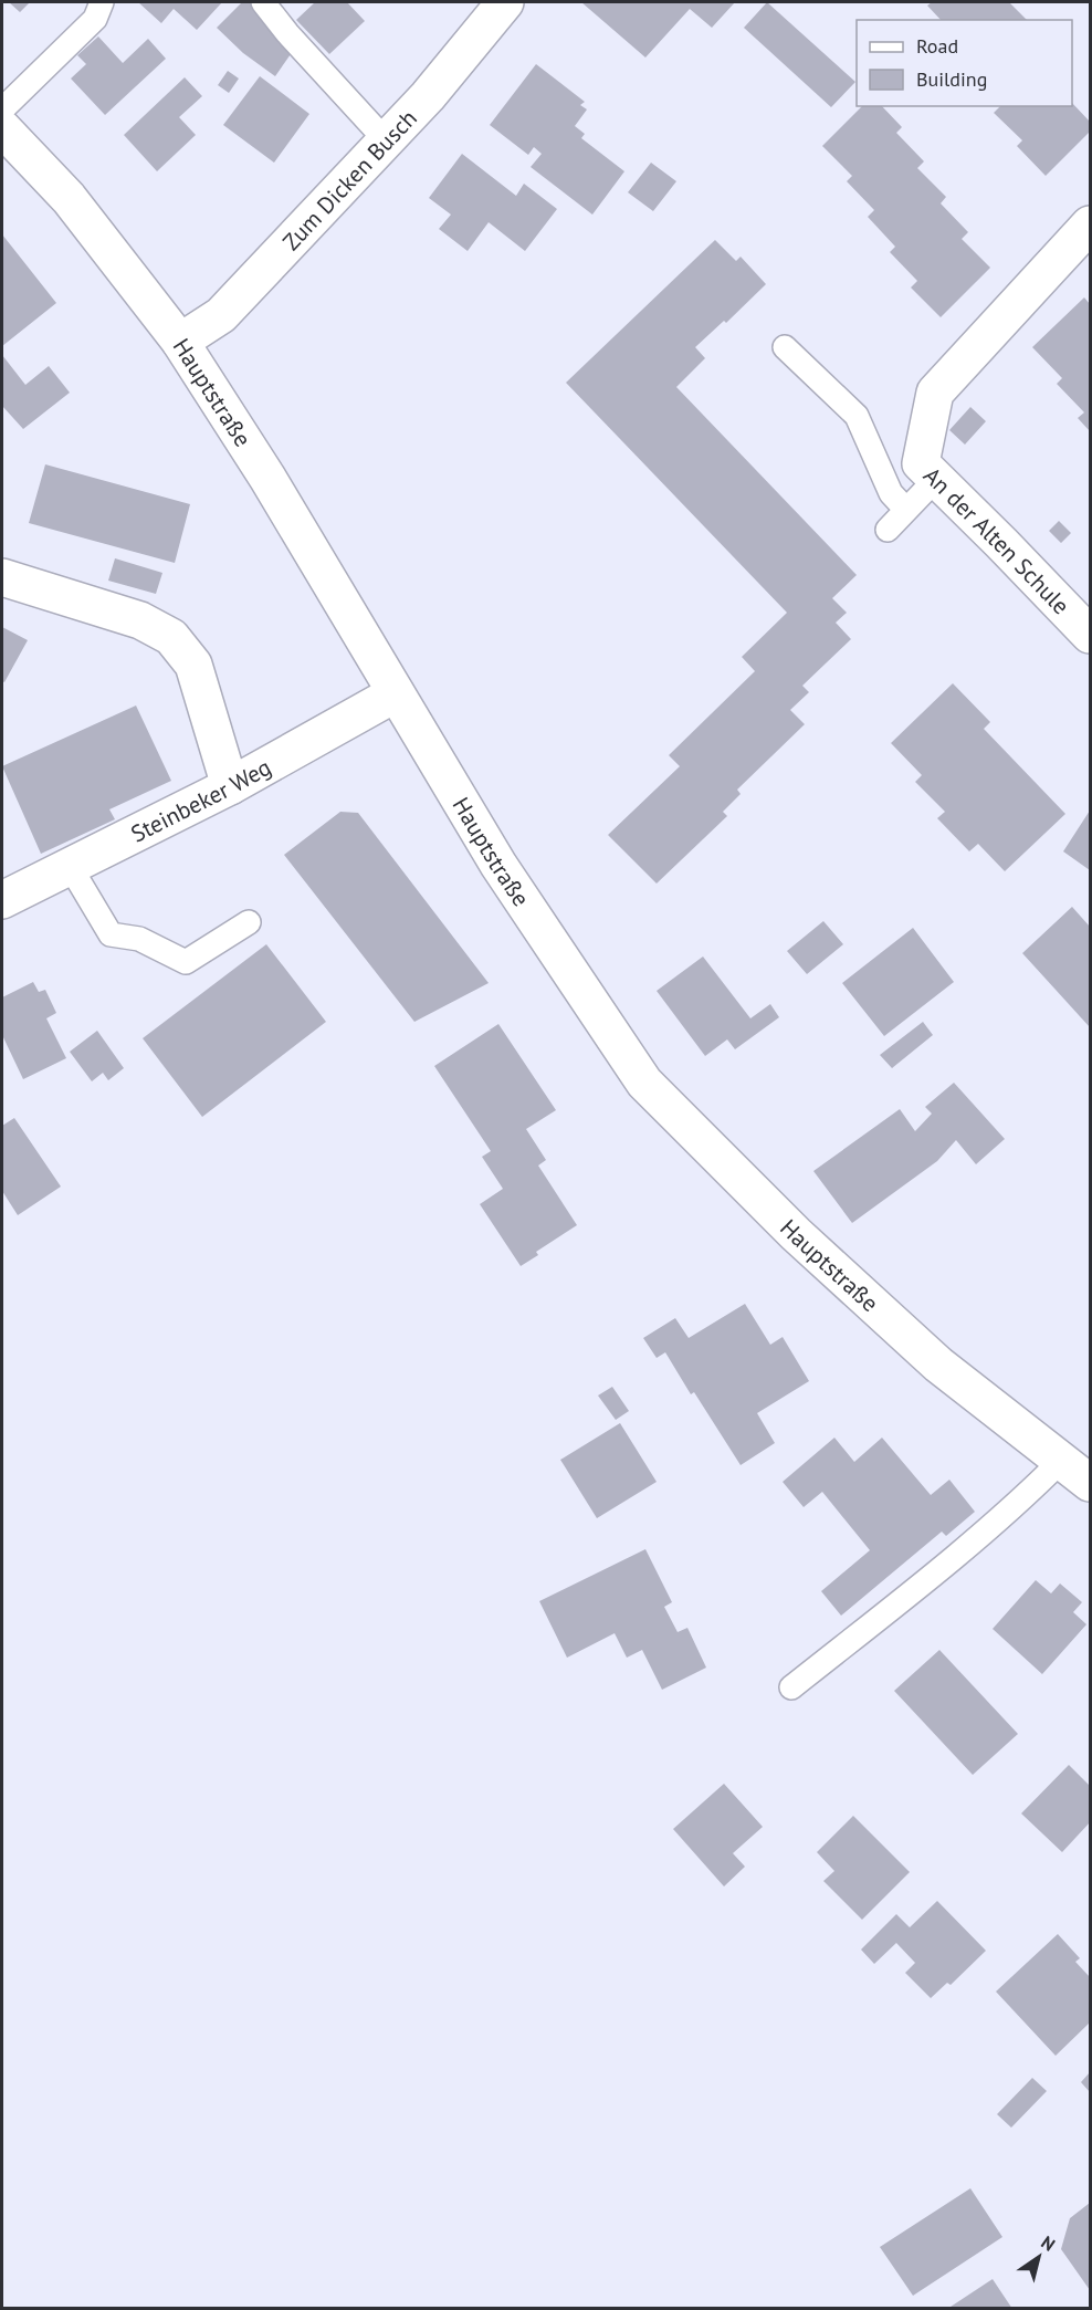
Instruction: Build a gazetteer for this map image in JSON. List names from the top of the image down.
{
  "streets": {
    "street": [
      "Zum Dicken Busch",
      "Hauptstraße",
      "An der Alten Schule",
      "Steinbeker Weg"
    ]
  },
  "crossings": [
    ["Zum Dicken Busch", "Hauptstraße"],
    ["Hauptstraße", "Steinbeker Weg"]
  ],
  "legend": ["Road", "Building"],
  "north": "top right"
}
